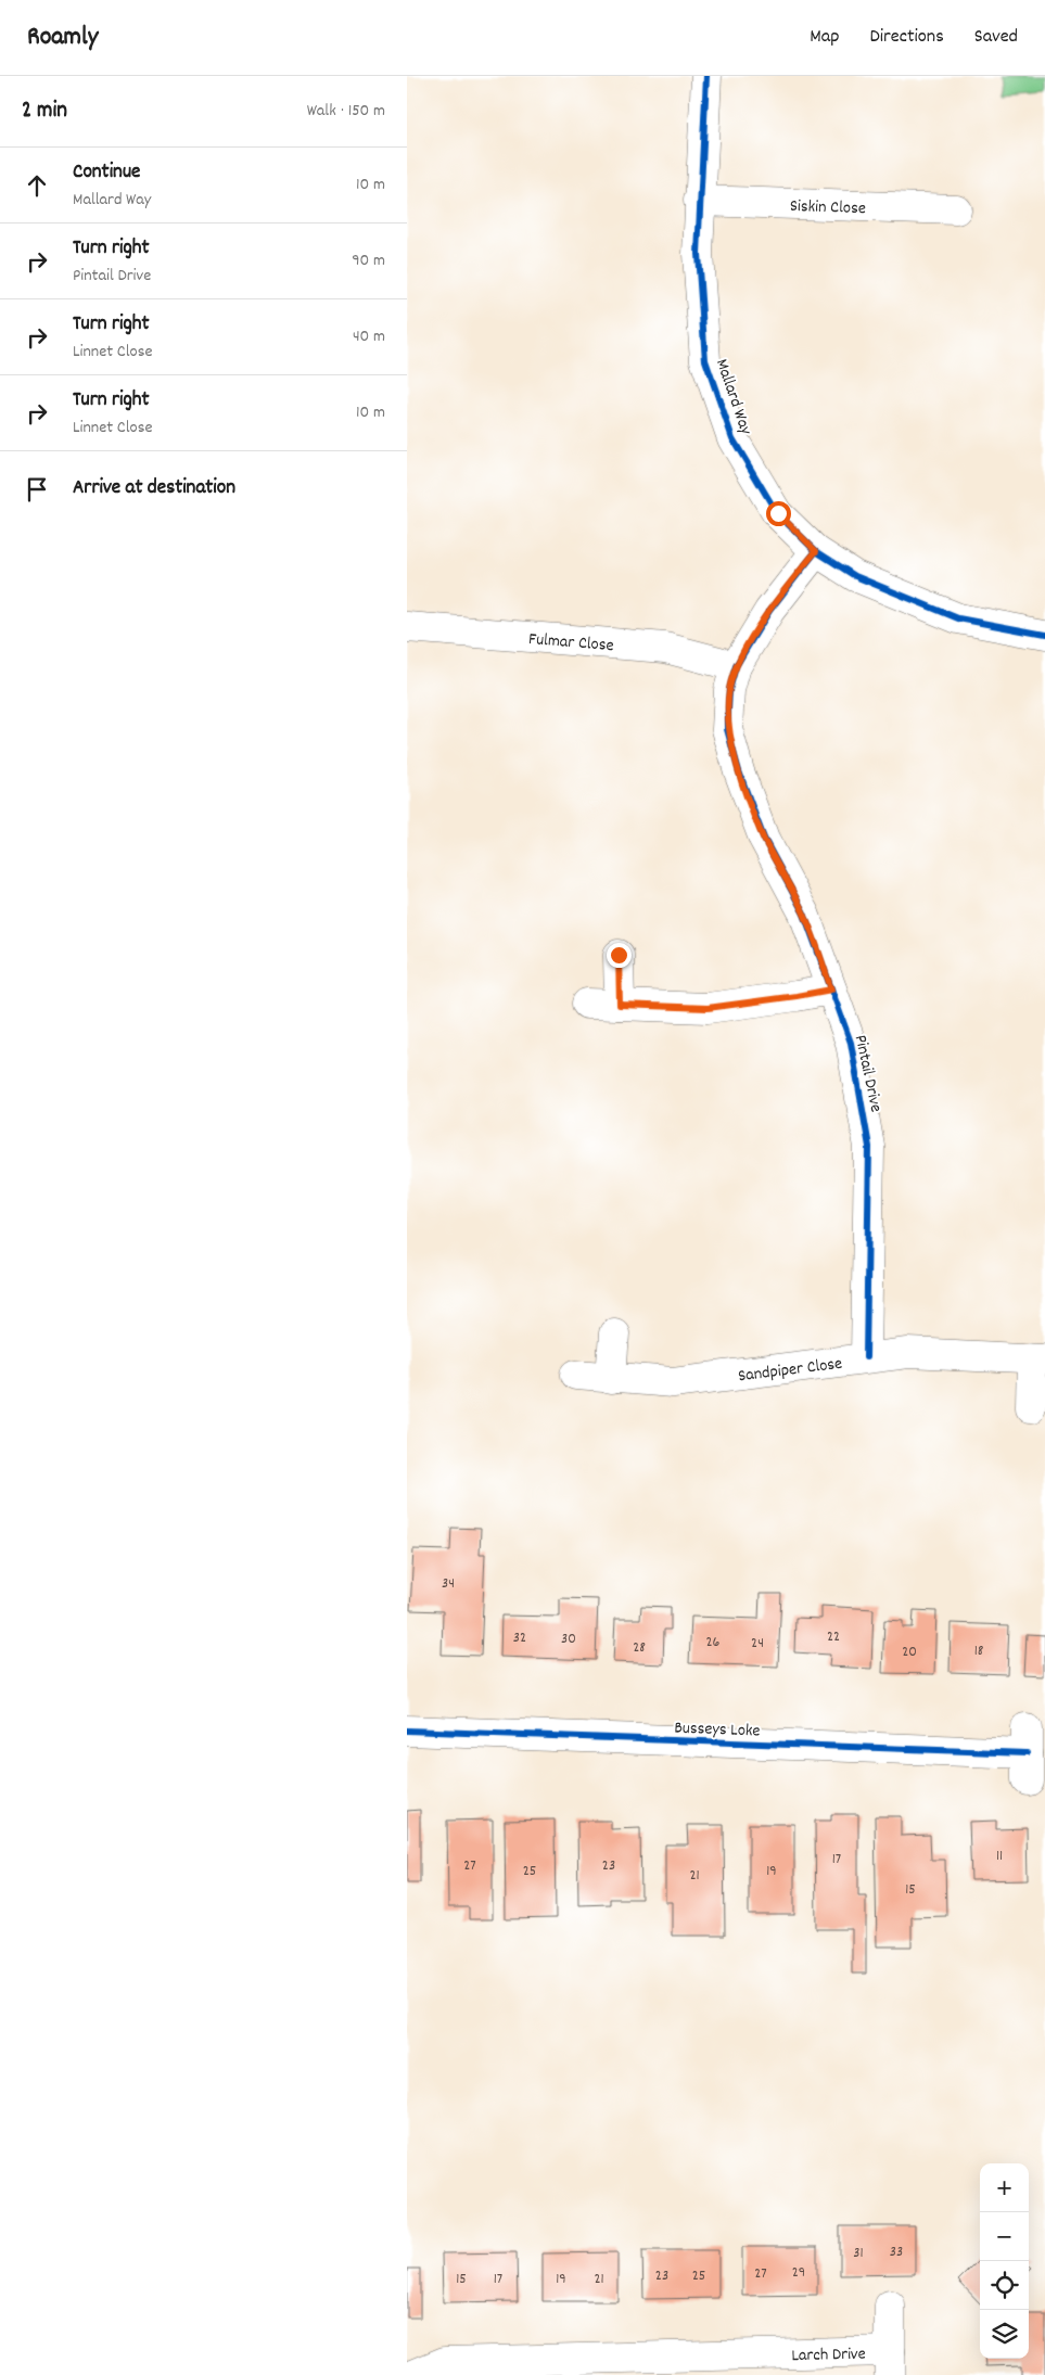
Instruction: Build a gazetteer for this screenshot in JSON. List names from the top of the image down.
{
  "streets": {
    "street": [
      "Siskin Close",
      "Mallard Way",
      "Fulmar Close",
      "Pintail Drive",
      "Sandpiper Close",
      "Busseys Loke",
      "Larch Drive"
    ]
  },
  "crossings": [
    ["Siskin Close", "Mallard Way"],
    ["Mallard Way", "Pintail Drive"],
    ["Fulmar Close", "Pintail Drive"],
    ["Pintail Drive", "Sandpiper Close"]
  ],
  "house_numbers": [
    "34",
    "22",
    "32",
    "30",
    "26",
    "24",
    "28",
    "18",
    "20",
    "11",
    "17",
    "27",
    "23",
    "25",
    "19",
    "21",
    "15",
    "33",
    "31",
    "29",
    "27",
    "23",
    "25",
    "15",
    "17",
    "19",
    "21"
  ],
  "page": {
    "header": "Roamly",
    "nav": ["Map", "Directions", "Saved"],
    "heading": ["2 min", "Walk · 150 m"],
    "list": [
      ["Continue", "Mallard Way", "10 m"],
      ["Turn right", "Pintail Drive", "90 m"],
      ["Turn right", "Linnet Close", "40 m"],
      ["Turn right", "Linnet Close", "10 m"],
      "Arrive at destination"
    ],
    "map_buttons": ["+", "−"]
  }
}
